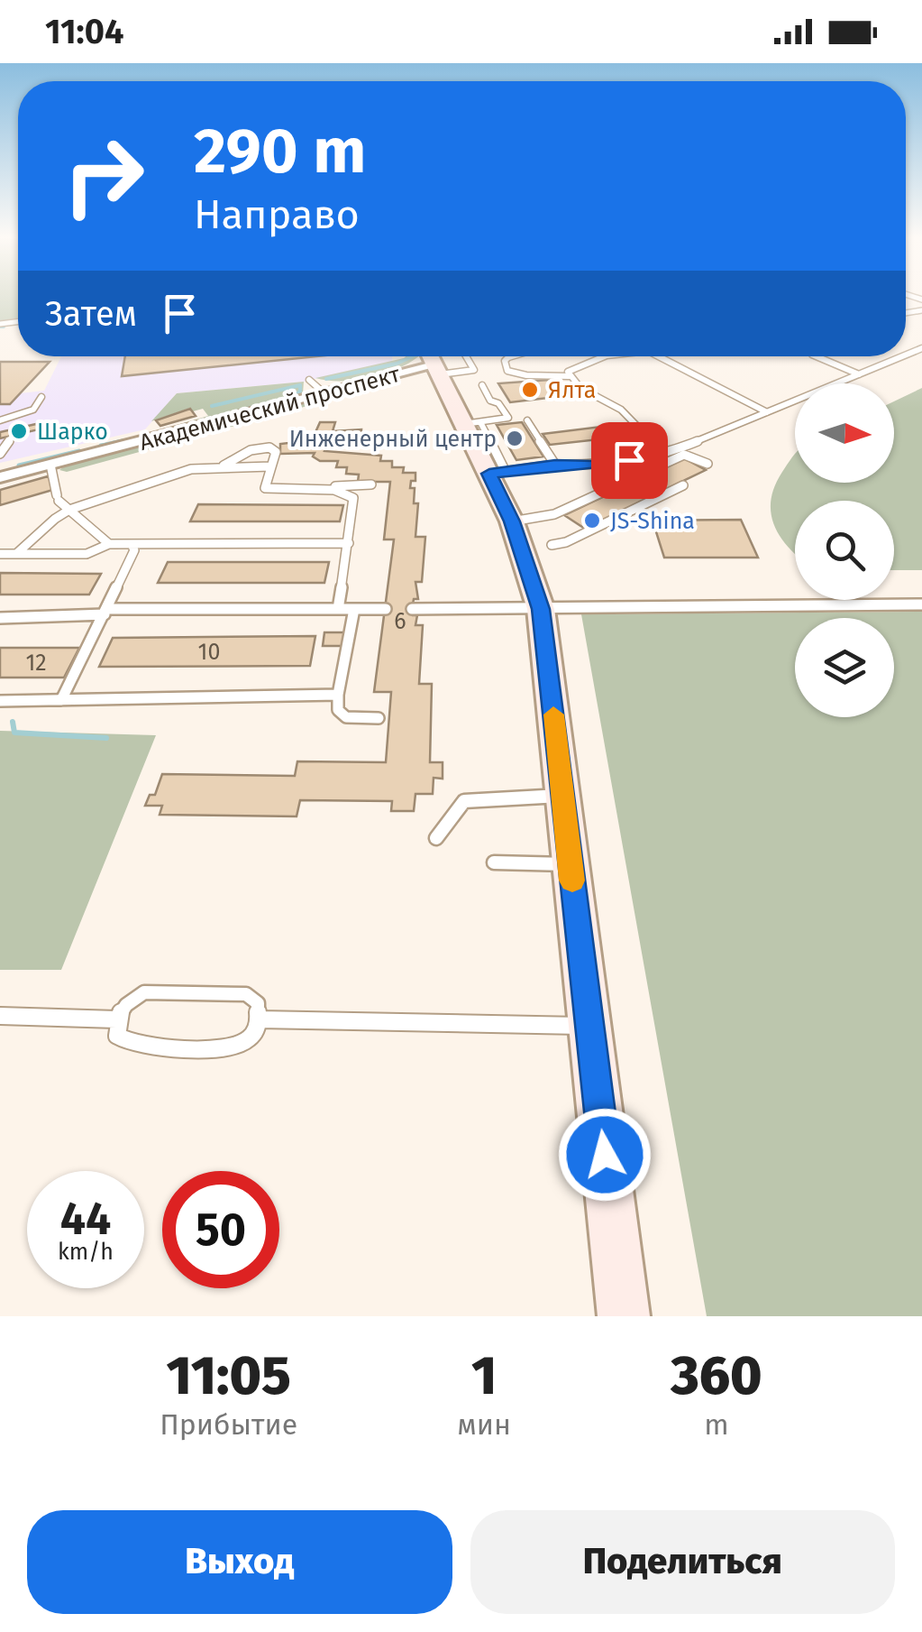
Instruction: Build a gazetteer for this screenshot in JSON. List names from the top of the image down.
{
  "streets": {
    "street": ["Академический проспект"]
  },
  "places": [
    "Ялта",
    "Шарко",
    "Инженерный центр",
    "JS-Shina"
  ],
  "house_numbers": ["6", "10", "12"],
  "north": "right",
  "page": {
    "status": "11:04",
    "turn": ["290 m", "Направо"],
    "then": "Затем",
    "speed": "44 km/h",
    "limit": "50",
    "eta": [
      "11:05",
      "Прибытие",
      "1",
      "мин",
      "360",
      "m"
    ],
    "buttons": ["Выход", "Поделиться"]
  }
}
